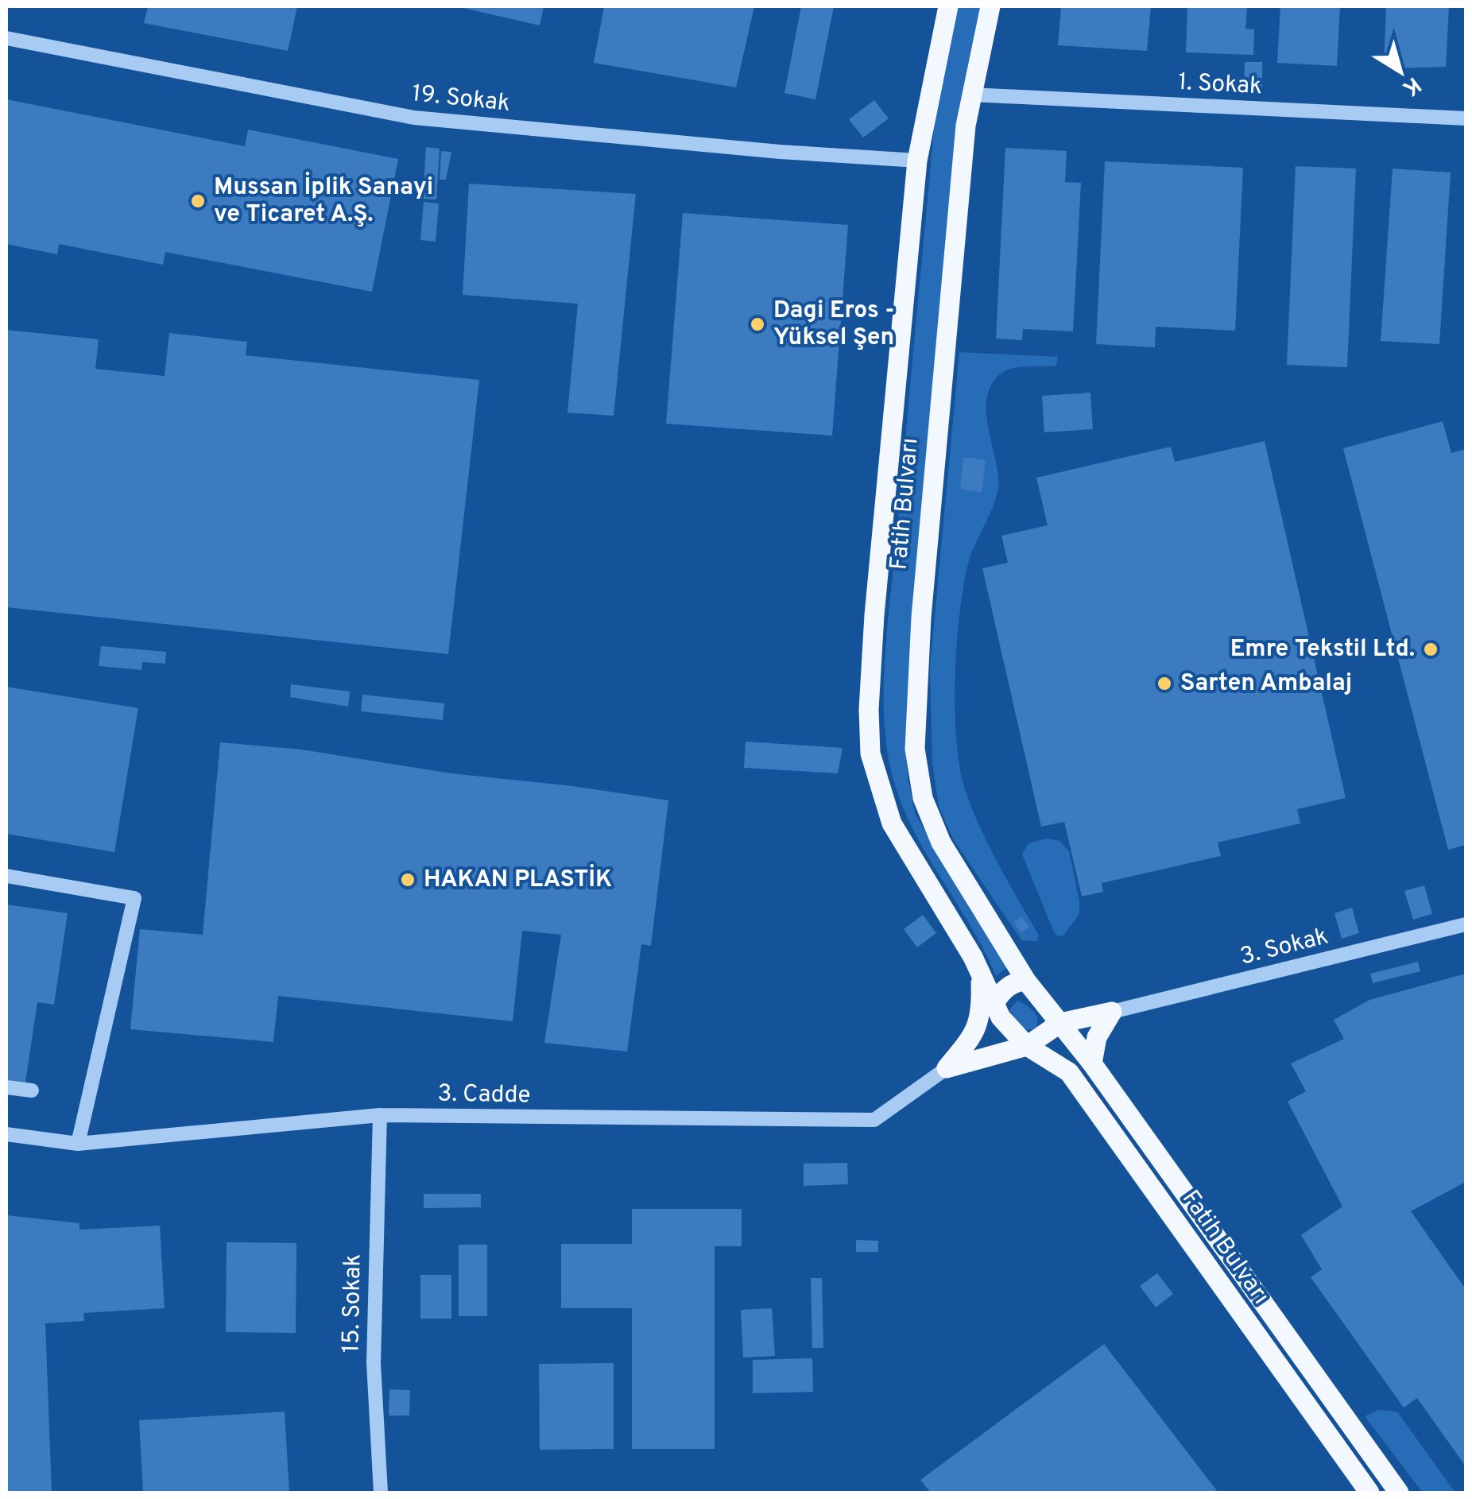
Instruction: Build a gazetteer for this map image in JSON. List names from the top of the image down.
{
  "streets": {
    "main road": ["Fatih Bulvarı"],
    "street": [
      "1. Sokak",
      "19. Sokak",
      "3. Sokak",
      "3. Cadde",
      "15. Sokak"
    ]
  },
  "crossings": [
    ["1. Sokak", "Fatih Bulvarı"],
    ["19. Sokak", "Fatih Bulvarı"],
    ["3. Cadde", "15. Sokak"]
  ],
  "places": [
    "Mussan İplik Sanayi ve Ticaret A.Ş.",
    "Dagi Eros - Yüksel Şen",
    "Emre Tekstil Ltd.",
    "Sarten Ambalaj",
    "HAKAN PLASTİK"
  ],
  "north": "bottom right"
}
